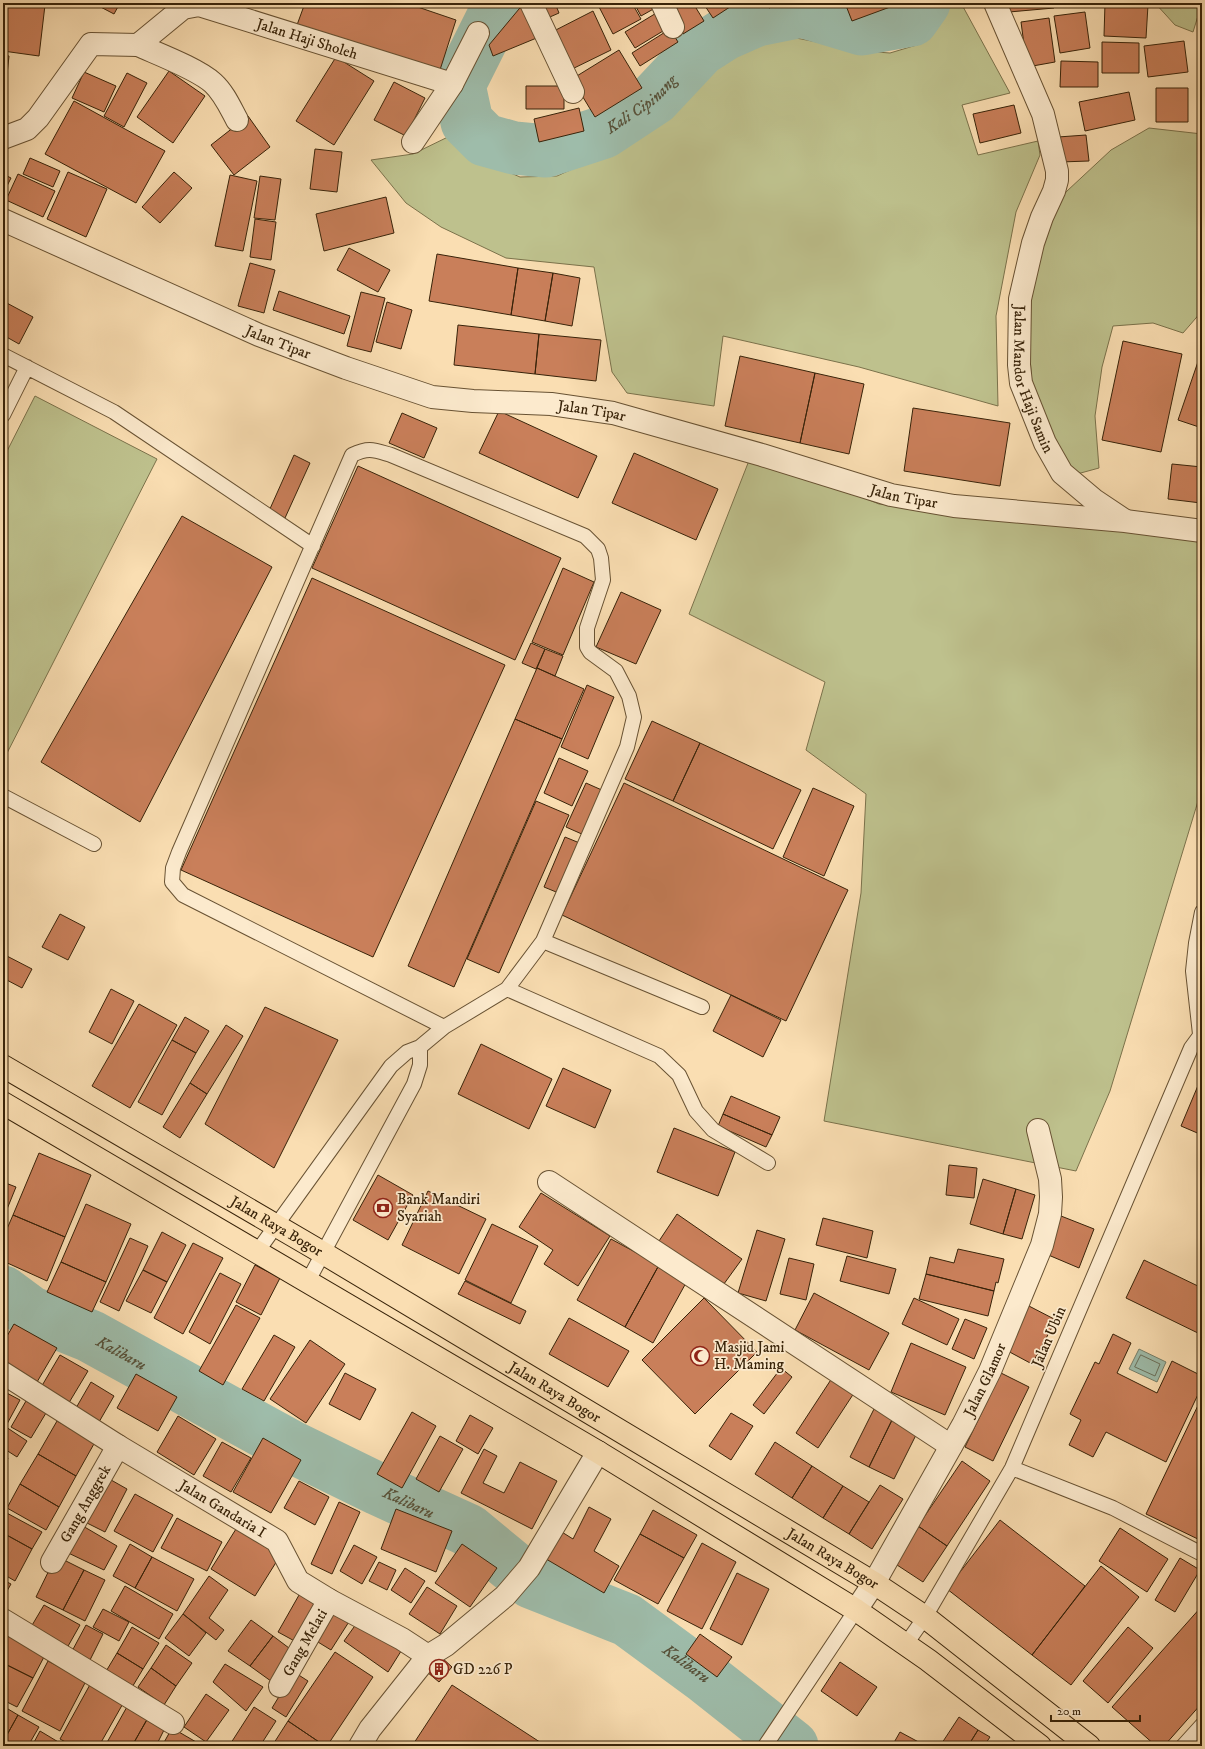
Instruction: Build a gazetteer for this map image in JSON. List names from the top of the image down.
{
  "streets": {
    "highway": ["Jalan Raya Bogor"],
    "street": [
      "Jalan Haji Sholeh",
      "Jalan Tipar",
      "Jalan Mandor Haji Samin",
      "Jalan Glamor",
      "Gang Anggrek",
      "Jalan Gandaria I",
      "Gang Melati"
    ],
    "lane": ["Jalan Ubin"]
  },
  "crossings": [
    ["Jalan Tipar", "Jalan Mandor Haji Samin"],
    ["Jalan Raya Bogor", "Jalan Ubin"],
    ["Jalan Raya Bogor", "Jalan Glamor"],
    ["Gang Anggrek", "Jalan Gandaria I"],
    ["Jalan Gandaria I", "Gang Melati"]
  ],
  "water": ["Kali Cipinang", "Kalibaru"],
  "places": {
    "bank": ["Bank Mandiri Syariah"],
    "mosque": ["Masjid Jami H. Maming"],
    "building": ["GD 226 P"]
  },
  "scale_bar": "20 m"
}
